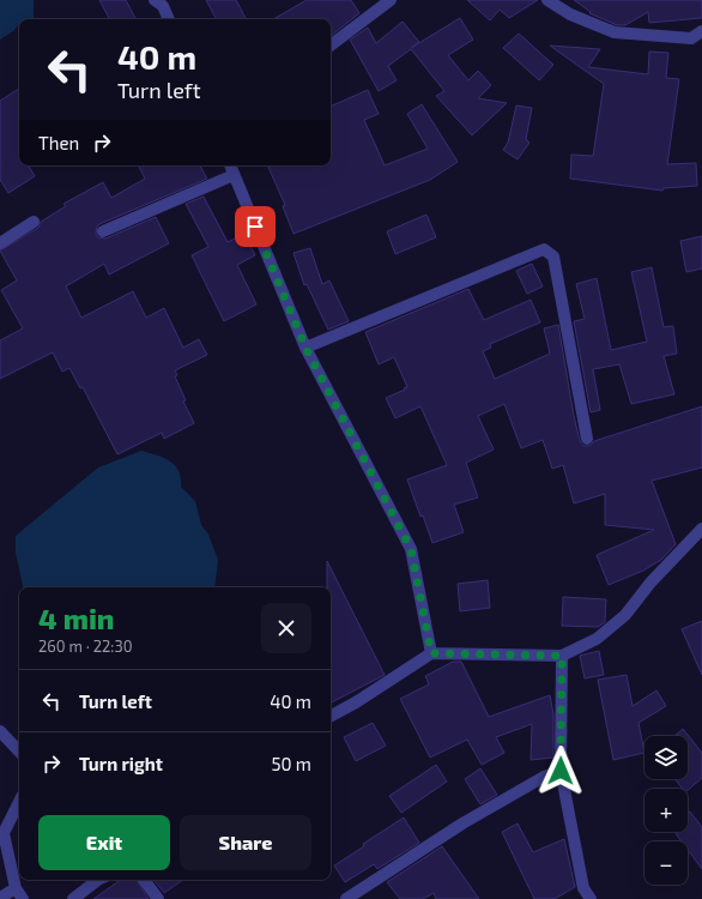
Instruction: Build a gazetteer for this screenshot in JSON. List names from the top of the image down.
{
  "page": {
    "turn": ["40 m", "Turn left"],
    "then": "Then",
    "heading": ["4 min", "260 m · 22:30"],
    "list": [
      {
        "name": "Turn left",
        "value": "40 m"
      },
      {
        "name": "Turn right",
        "value": "50 m"
      }
    ],
    "map_buttons": ["+", "−"],
    "buttons": ["Exit", "Share"]
  }
}
